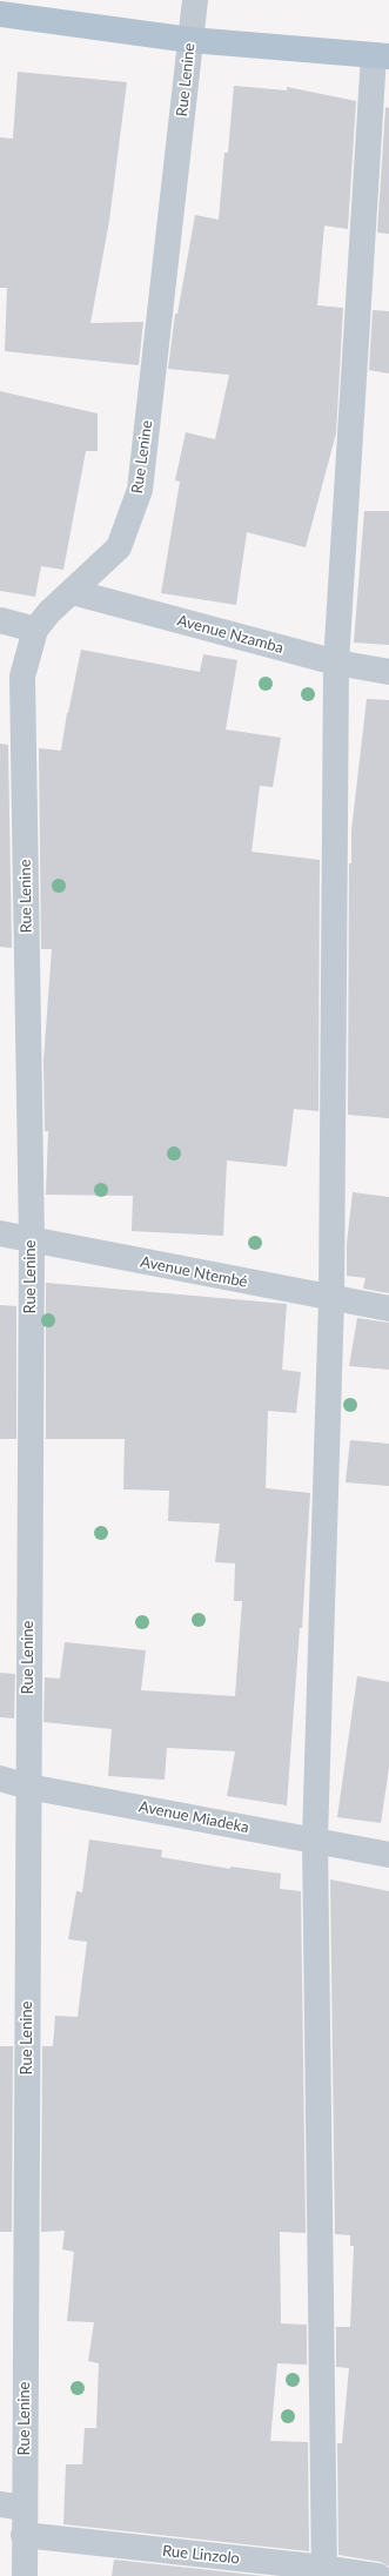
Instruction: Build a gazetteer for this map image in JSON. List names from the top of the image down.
{
  "streets": {
    "street": [
      "Rue Lenine",
      "Avenue Nzamba",
      "Avenue Ntembé",
      "Avenue Miadeka",
      "Rue Linzolo"
    ]
  },
  "crossings": [
    ["Rue Lenine", "Avenue Nzamba"],
    ["Rue Lenine", "Avenue Ntembé"],
    ["Rue Lenine", "Avenue Miadeka"],
    ["Rue Lenine", "Rue Linzolo"]
  ]
}
